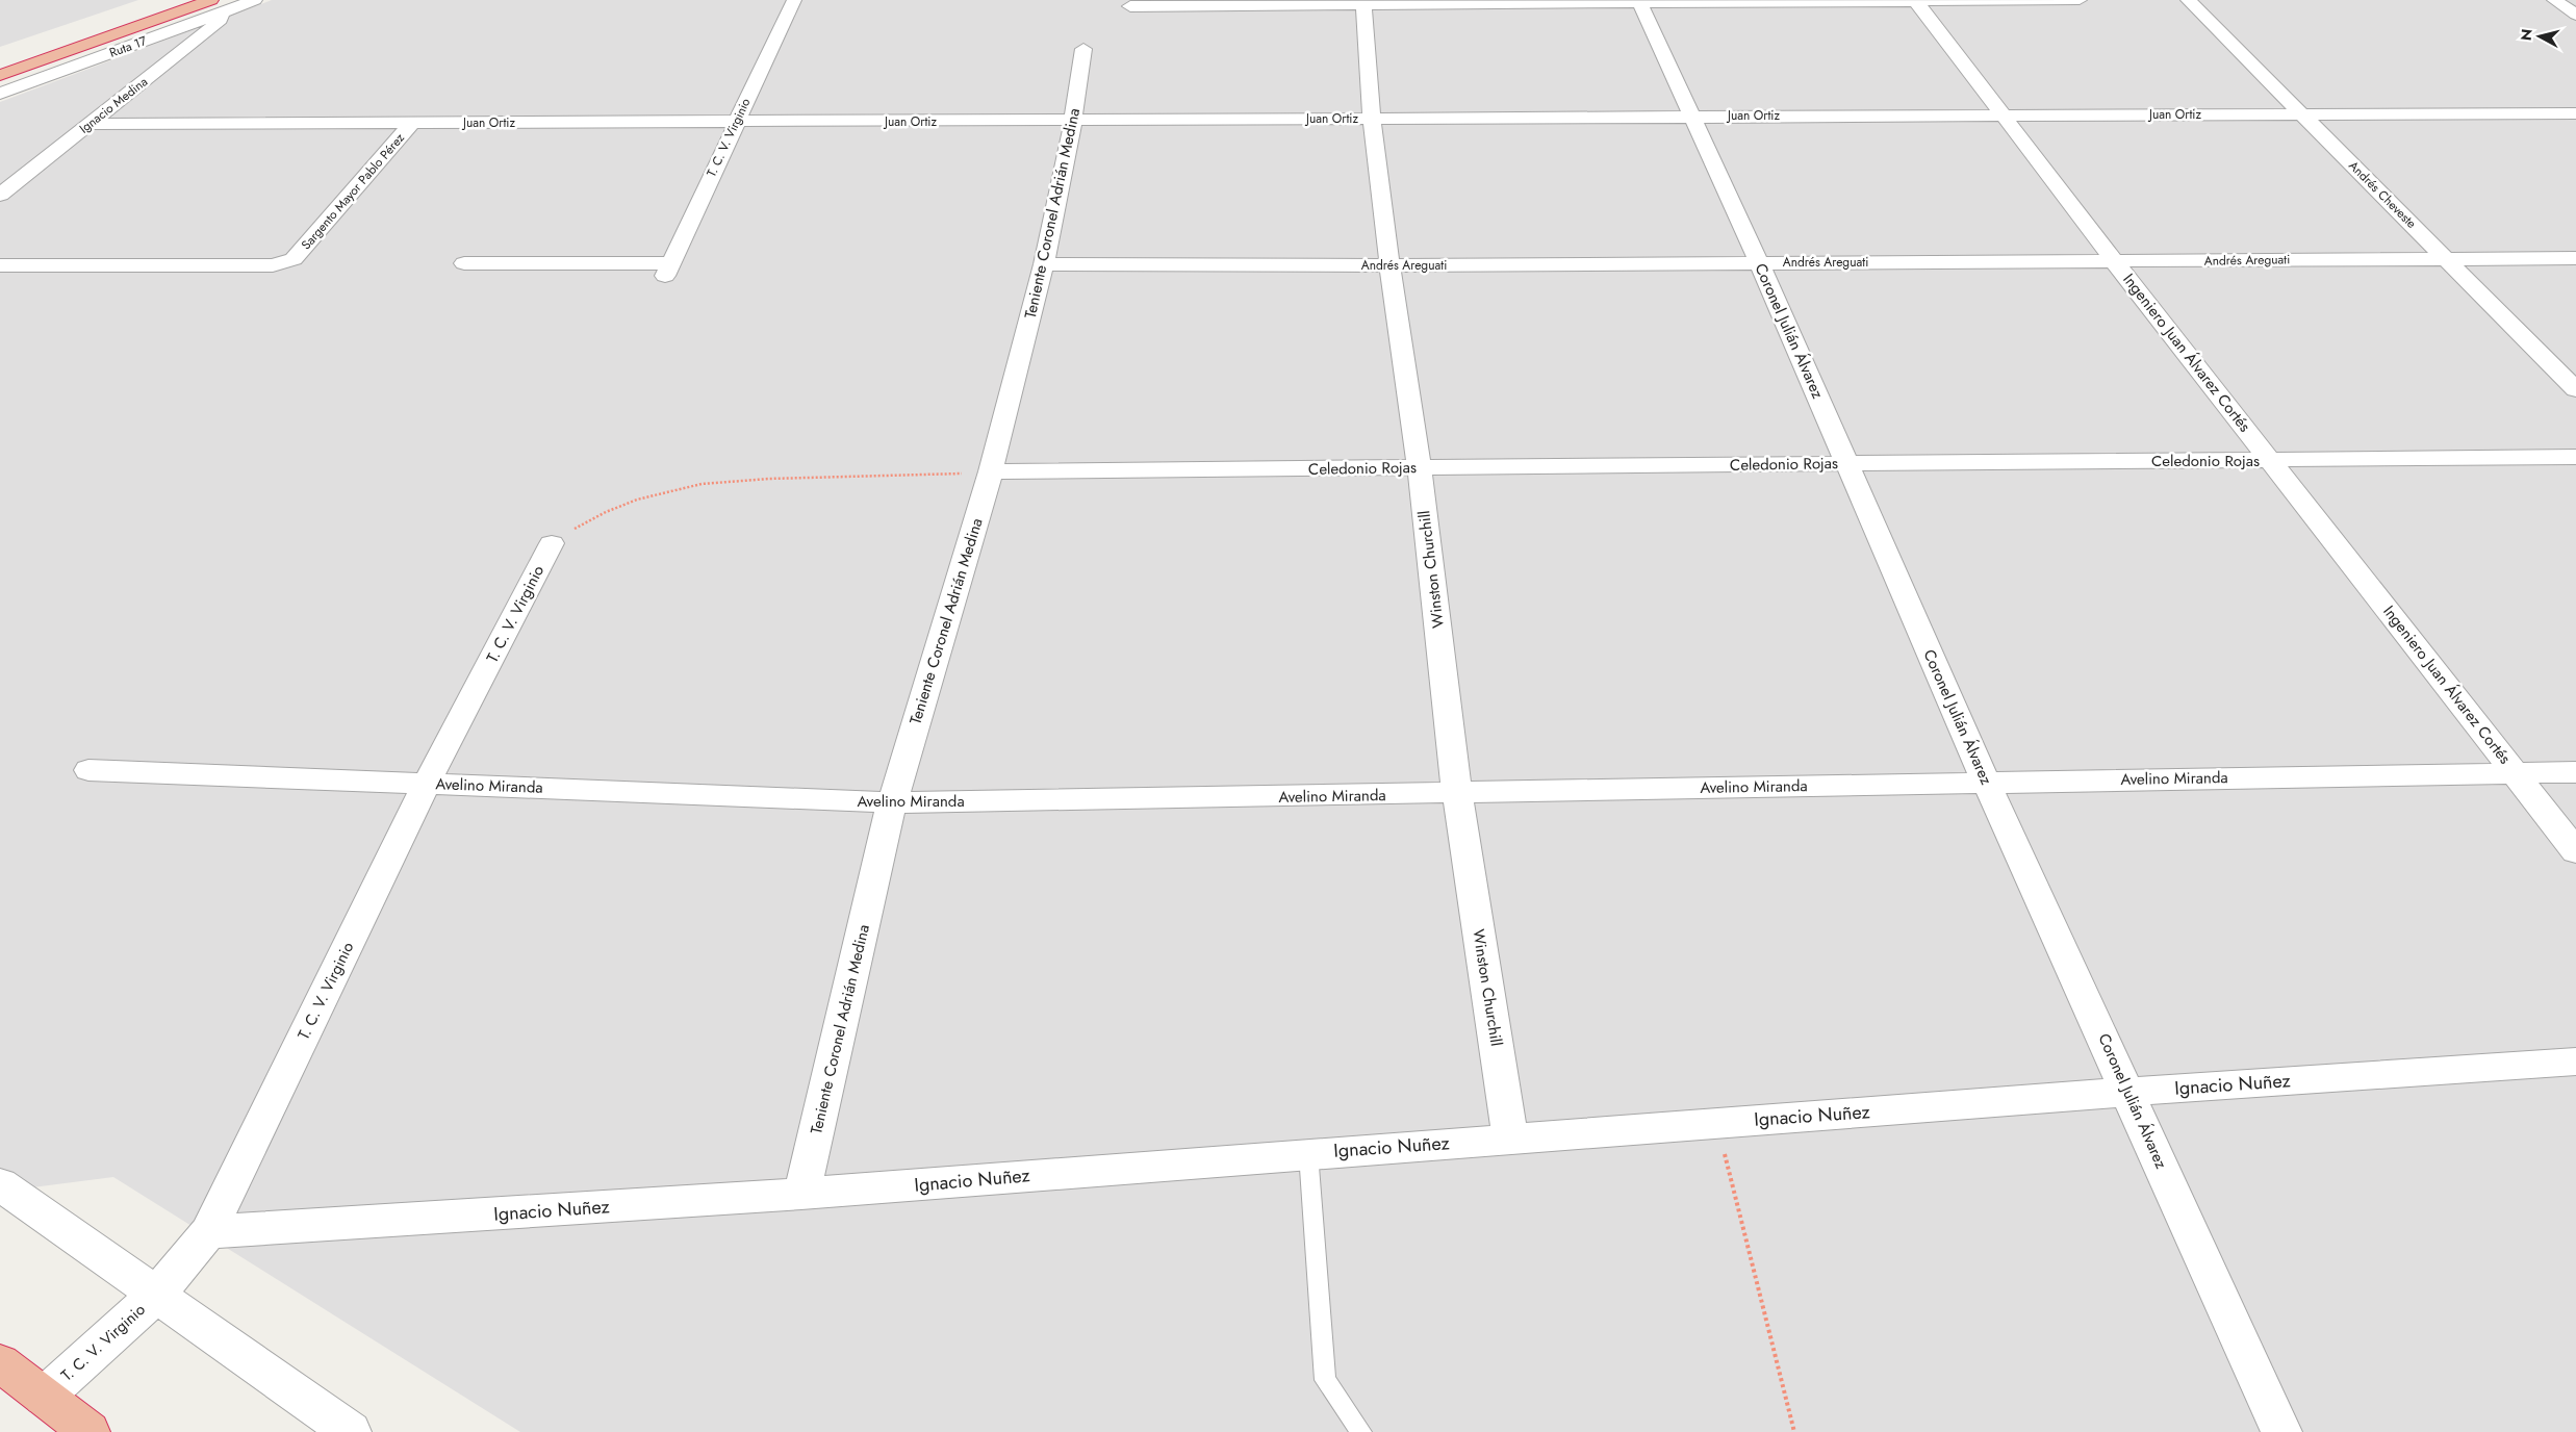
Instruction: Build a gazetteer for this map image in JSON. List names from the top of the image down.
{
  "streets": {
    "highway": ["Ruta 17"],
    "street": [
      "Ignacio Medina",
      "Juan Ortiz",
      "T. C. V. Virginio",
      "Sargento Mayor Pablo Pérez",
      "Andrés Cheveste",
      "Teniente Coronel Adrián Medina",
      "Andrés Areguati",
      "Coronel Julián Álvarez",
      "Ingeniero Juan Álvarez Cortés",
      "Celedonio Rojas",
      "Winston Churchill",
      "Avelino Miranda",
      "Ignacio Nuñez"
    ]
  },
  "crossings": [
    ["Ruta 17", "Ignacio Medina"],
    ["Ignacio Medina", "Juan Ortiz"],
    ["Juan Ortiz", "T. C. V. Virginio"],
    ["Juan Ortiz", "Sargento Mayor Pablo Pérez"],
    ["Juan Ortiz", "Andrés Cheveste"],
    ["Juan Ortiz", "Teniente Coronel Adrián Medina"],
    ["Juan Ortiz", "Coronel Julián Álvarez"],
    ["Juan Ortiz", "Ingeniero Juan Álvarez Cortés"],
    ["Juan Ortiz", "Winston Churchill"],
    ["T. C. V. Virginio", "Avelino Miranda"],
    ["T. C. V. Virginio", "Ignacio Nuñez"],
    ["Andrés Cheveste", "Andrés Areguati"],
    ["Teniente Coronel Adrián Medina", "Andrés Areguati"],
    ["Teniente Coronel Adrián Medina", "Celedonio Rojas"],
    ["Teniente Coronel Adrián Medina", "Avelino Miranda"],
    ["Teniente Coronel Adrián Medina", "Ignacio Nuñez"],
    ["Andrés Areguati", "Coronel Julián Álvarez"],
    ["Andrés Areguati", "Ingeniero Juan Álvarez Cortés"],
    ["Andrés Areguati", "Winston Churchill"],
    ["Coronel Julián Álvarez", "Celedonio Rojas"],
    ["Coronel Julián Álvarez", "Avelino Miranda"],
    ["Coronel Julián Álvarez", "Ignacio Nuñez"],
    ["Ingeniero Juan Álvarez Cortés", "Celedonio Rojas"],
    ["Ingeniero Juan Álvarez Cortés", "Avelino Miranda"],
    ["Celedonio Rojas", "Winston Churchill"],
    ["Winston Churchill", "Avelino Miranda"],
    ["Winston Churchill", "Ignacio Nuñez"]
  ],
  "north": "left"
}
